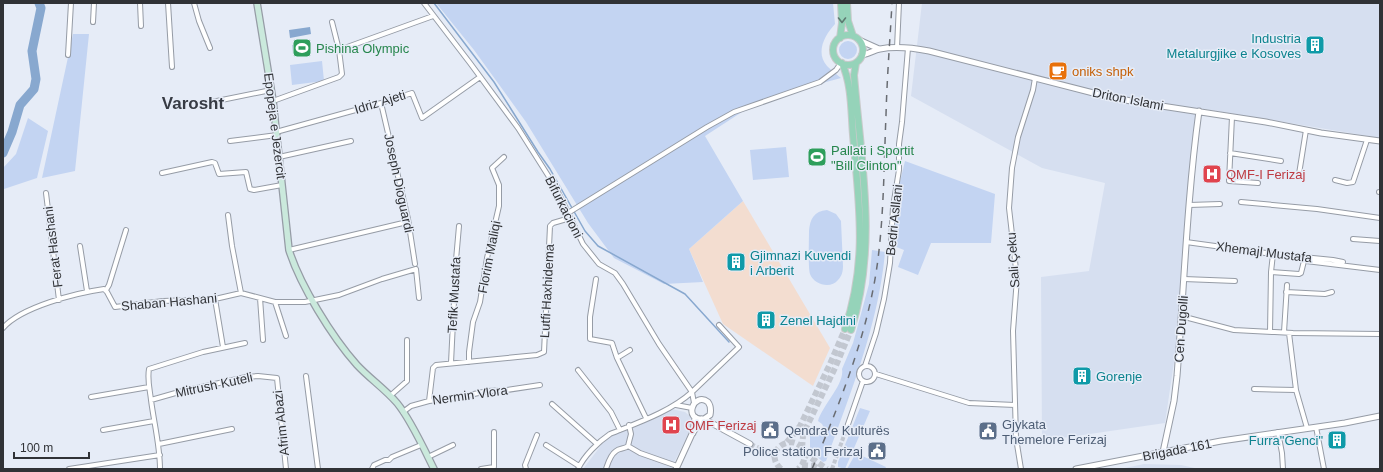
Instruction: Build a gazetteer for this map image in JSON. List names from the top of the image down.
{
  "streets": {
    "main road": ["Epopeja e Jezercit"],
    "street": [
      "Driton Islami",
      "Idriz Ajeti",
      "Joseph Dioguardi",
      "Bifurkacioni",
      "Bedri Asllani",
      "Ferat Hashani",
      "Xhemajl Mustafa",
      "Florim Maliqi",
      "Sali Çeku",
      "Lutfi Haxhidema",
      "Tefik Mustafa",
      "Shaban Hashani",
      "Cen Dugolli",
      "Mitrush Kuteli",
      "Nermin Vlora",
      "Afrim Abazi",
      "Brigada 161"
    ]
  },
  "crossings": [
    ["Driton Islami", "Bedri Asllani"],
    ["Driton Islami", "Sali Çeku"],
    ["Driton Islami", "Cen Dugolli"],
    ["Idriz Ajeti", "Epopeja e Jezercit"],
    ["Idriz Ajeti", "Joseph Dioguardi"],
    ["Idriz Ajeti", "Bifurkacioni"],
    ["Epopeja e Jezercit", "Shaban Hashani"],
    ["Epopeja e Jezercit", "Nermin Vlora"],
    ["Bifurkacioni", "Lutfi Haxhidema"],
    ["Ferat Hashani", "Shaban Hashani"],
    ["Xhemajl Mustafa", "Cen Dugolli"],
    ["Florim Maliqi", "Lutfi Haxhidema"],
    ["Lutfi Haxhidema", "Tefik Mustafa"],
    ["Lutfi Haxhidema", "Nermin Vlora"],
    ["Cen Dugolli", "Brigada 161"],
    ["Mitrush Kuteli", "Afrim Abazi"]
  ],
  "districts": ["Varosht"],
  "places": {
    "building": [
      "Industria Metalurgjike e Kosoves",
      "Gjimnazi Kuvendi i Arberit",
      "Zenel Hajdini",
      "Gorenje",
      "Furra\"Genci\""
    ],
    "sports": ["Pishina Olympic", "Pallati i Sportit \"Bill Clinton\""],
    "cafe": ["oniks shpk"],
    "hospital": ["QMF-I Ferizaj", "QMF Ferizaj"],
    "public building": ["Qendra e Kulturës", "Gjykata Themelore Ferizaj", "Police station Ferizaj"]
  },
  "scale_bar": "100 m"
}
